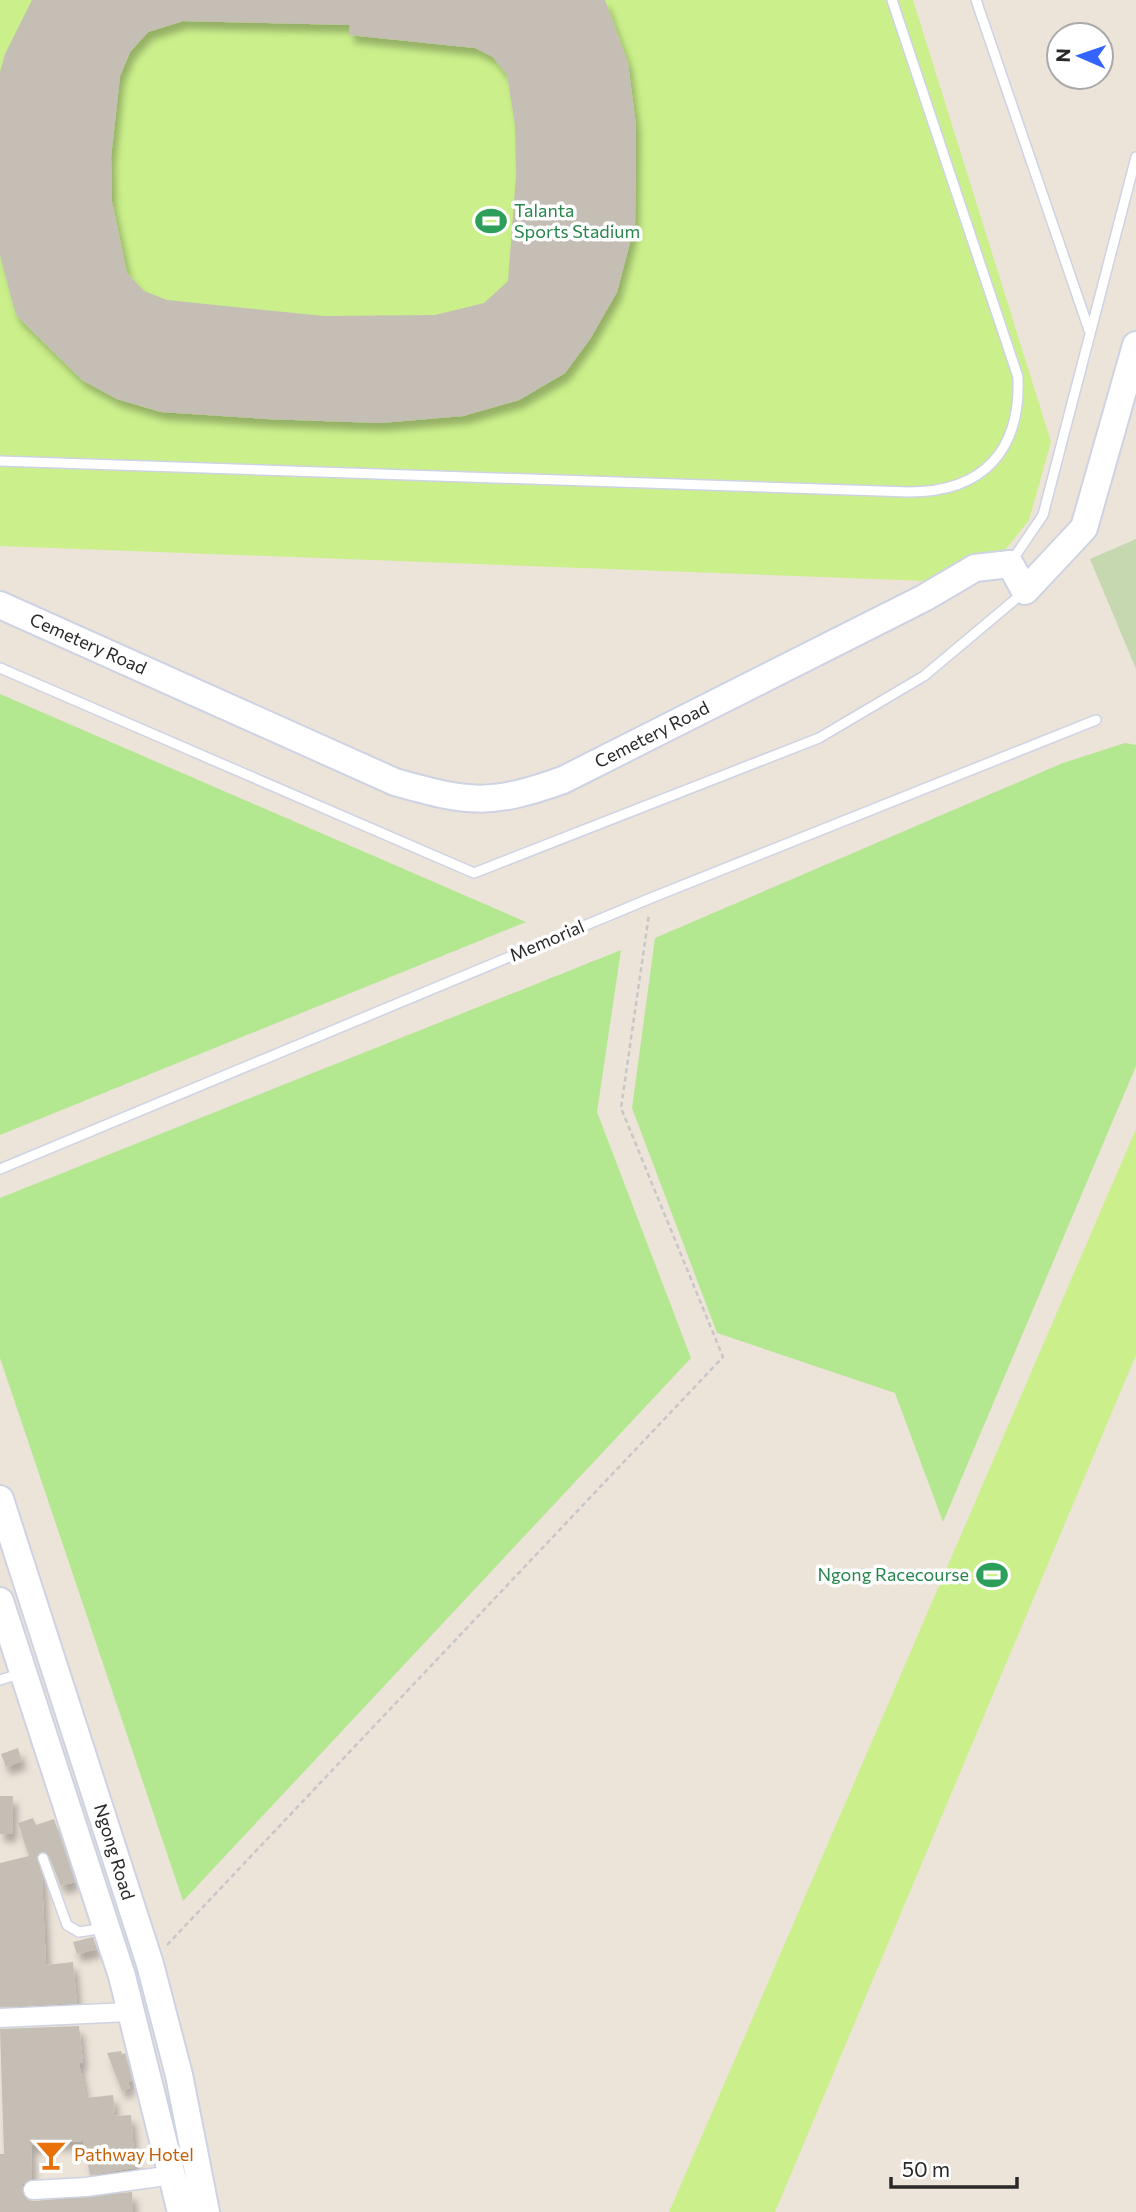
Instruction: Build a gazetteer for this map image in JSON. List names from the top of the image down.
{
  "streets": {
    "street": ["Cemetery Road", "Ngong Road"],
    "lane": ["Memorial"]
  },
  "places": {
    "sports": ["Talanta Sports Stadium", "Ngong Racecourse"],
    "bar": ["Pathway Hotel"]
  },
  "scale_bar": "50 m",
  "north": "left"
}
